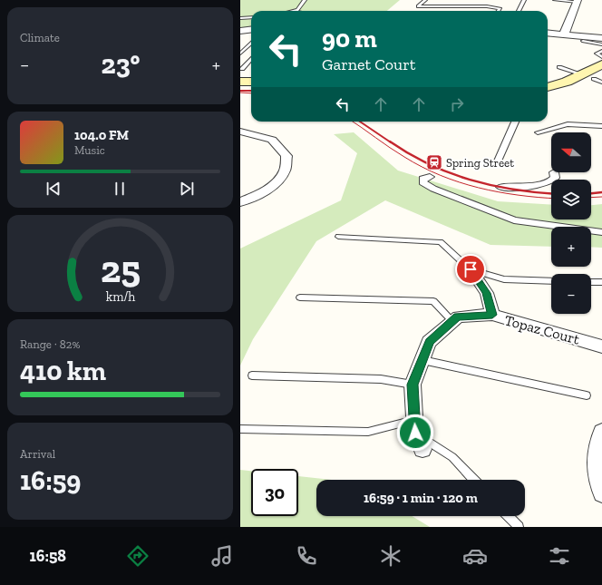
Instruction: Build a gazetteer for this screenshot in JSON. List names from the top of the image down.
{
  "streets": {
    "street": ["Topaz Court"]
  },
  "places": {
    "station": ["Spring Street"]
  },
  "north": "left",
  "page": {
    "tile": [
      "Climate",
      ["Range · 82%", "410 km"],
      ["Arrival", "16:59"]
    ],
    "turn": ["90 m", "Garnet Court"],
    "heat": ["−", "23°", "+"],
    "song": ["104.0 FM", "Music"],
    "map_buttons": ["+", "−"],
    "limit": "30",
    "trip": "16:59 · 1 min · 120 m",
    "tabs": "16:58",
    "gauge": ["25", "km/h"]
  }
}
